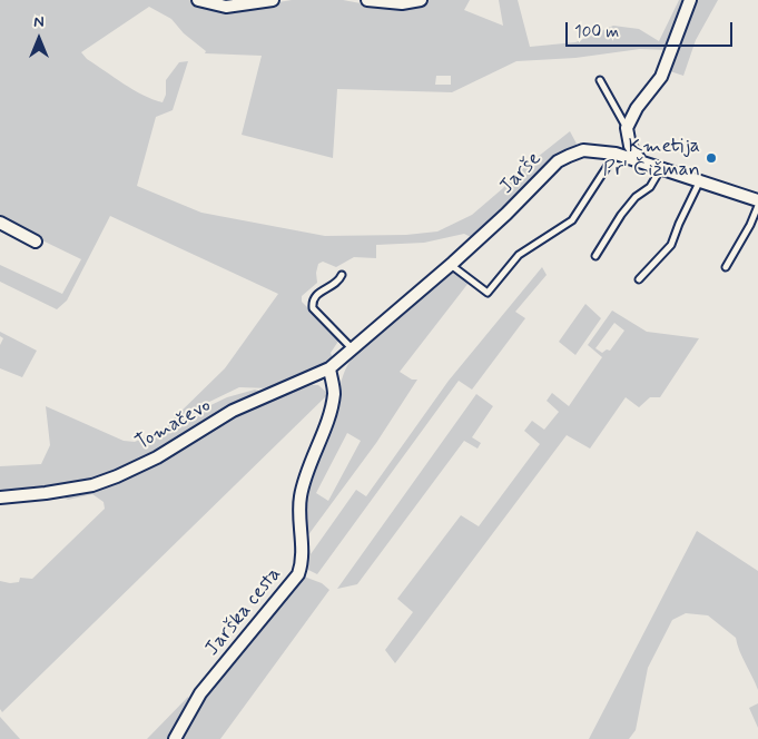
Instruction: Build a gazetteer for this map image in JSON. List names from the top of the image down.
{
  "streets": {
    "street": ["Jarše", "Tomačevo", "Jarška cesta"]
  },
  "crossings": [
    ["Jarše", "Tomačevo"],
    ["Tomačevo", "Jarška cesta"]
  ],
  "places": ["Kmetija Pr' Čižman"],
  "scale_bar": "100 m",
  "north": "top"
}
